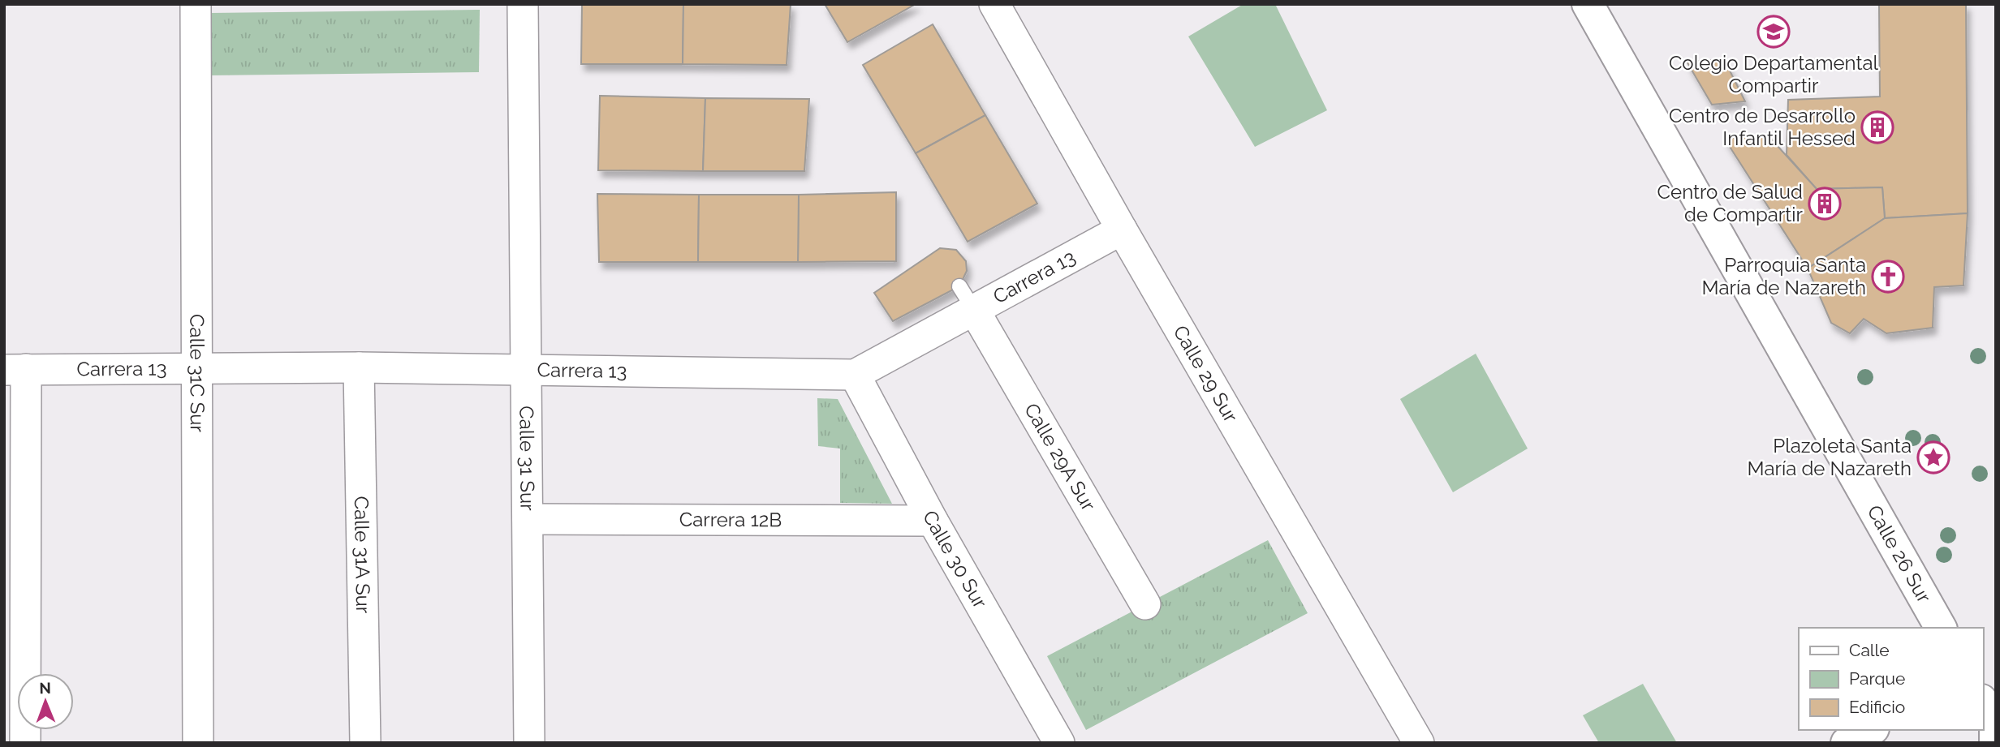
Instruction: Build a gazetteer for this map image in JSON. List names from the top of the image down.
{
  "streets": {
    "street": [
      "Carrera 13",
      "Calle 31C Sur",
      "Calle 29 Sur",
      "Calle 29A Sur",
      "Calle 31 Sur",
      "Carrera 12B",
      "Calle 26 Sur",
      "Calle 31A Sur",
      "Calle 30 Sur"
    ]
  },
  "crossings": [
    ["Carrera 13", "Calle 31C Sur"],
    ["Carrera 13", "Calle 29 Sur"],
    ["Carrera 13", "Calle 29A Sur"],
    ["Carrera 13", "Calle 31 Sur"],
    ["Carrera 13", "Calle 31A Sur"],
    ["Carrera 13", "Calle 30 Sur"],
    ["Calle 31 Sur", "Carrera 12B"],
    ["Carrera 12B", "Calle 30 Sur"]
  ],
  "places": {
    "school or university": ["Colegio Departamental Compartir"],
    "building": ["Centro de Desarrollo Infantil Hessed", "Centro de Salud de Compartir"],
    "church": ["Parroquia Santa María de Nazareth"],
    "place": ["Plazoleta Santa María de Nazareth"]
  },
  "legend": ["Calle", "Parque", "Edificio"],
  "north": "top"
}
